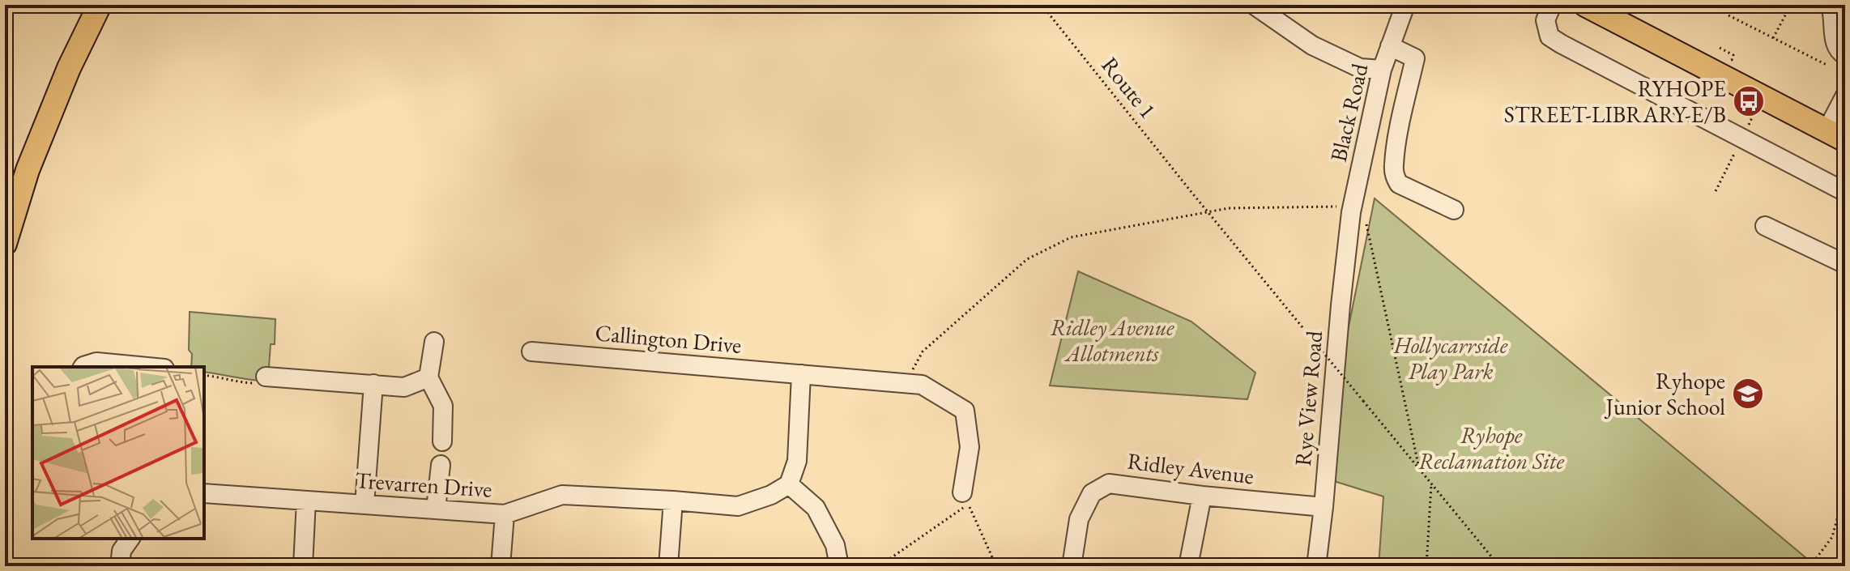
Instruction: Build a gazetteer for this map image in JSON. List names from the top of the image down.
{
  "streets": {
    "street": [
      "Black Road",
      "Callington Drive",
      "Rye View Road",
      "Ridley Avenue",
      "Trevarren Drive"
    ],
    "path": ["Route 1"]
  },
  "crossings": [
    ["Black Road", "Rye View Road"],
    ["Rye View Road", "Ridley Avenue"]
  ],
  "parks": ["Ridley Avenue Allotments", "Hollycarrside Play Park", "Ryhope Reclamation Site"],
  "places": {
    "bus stop": ["RYHOPE STREET-LIBRARY-E/B"],
    "school or university": ["Ryhope Junior School"]
  }
}
